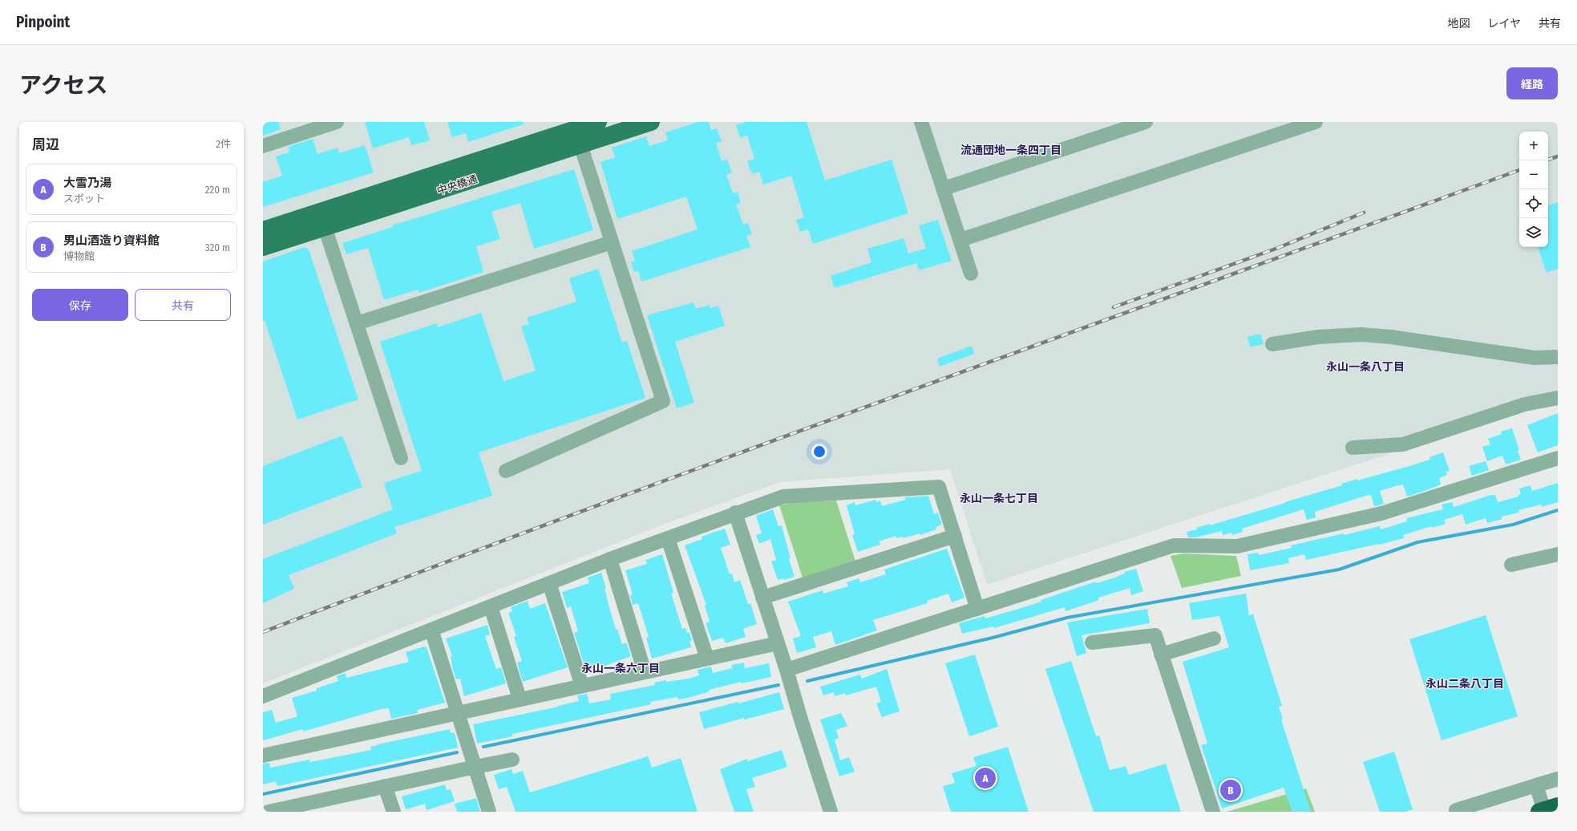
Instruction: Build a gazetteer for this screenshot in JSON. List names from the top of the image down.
{
  "streets": {
    "main road": ["中央橋通"]
  },
  "districts": [
    "流通団地一条四丁目",
    "永山一条八丁目",
    "永山一条七丁目",
    "永山一条六丁目",
    "永山二条八丁目"
  ],
  "page": {
    "header": "Pinpoint",
    "nav": ["地図", "レイヤ", "共有"],
    "title": "アクセス",
    "buttons": [
      "経路",
      ["保存", "共有"]
    ],
    "heading": ["周辺", "2件"],
    "map_buttons": ["+", "−"],
    "list": [
      {
        "mark": "A",
        "name": "大雪乃湯",
        "note": "スポット",
        "value": "220 m"
      },
      {
        "mark": "B",
        "name": "男山酒造り資料館",
        "note": "博物館",
        "value": "320 m"
      }
    ],
    "pins": ["A", "B"]
  }
}
